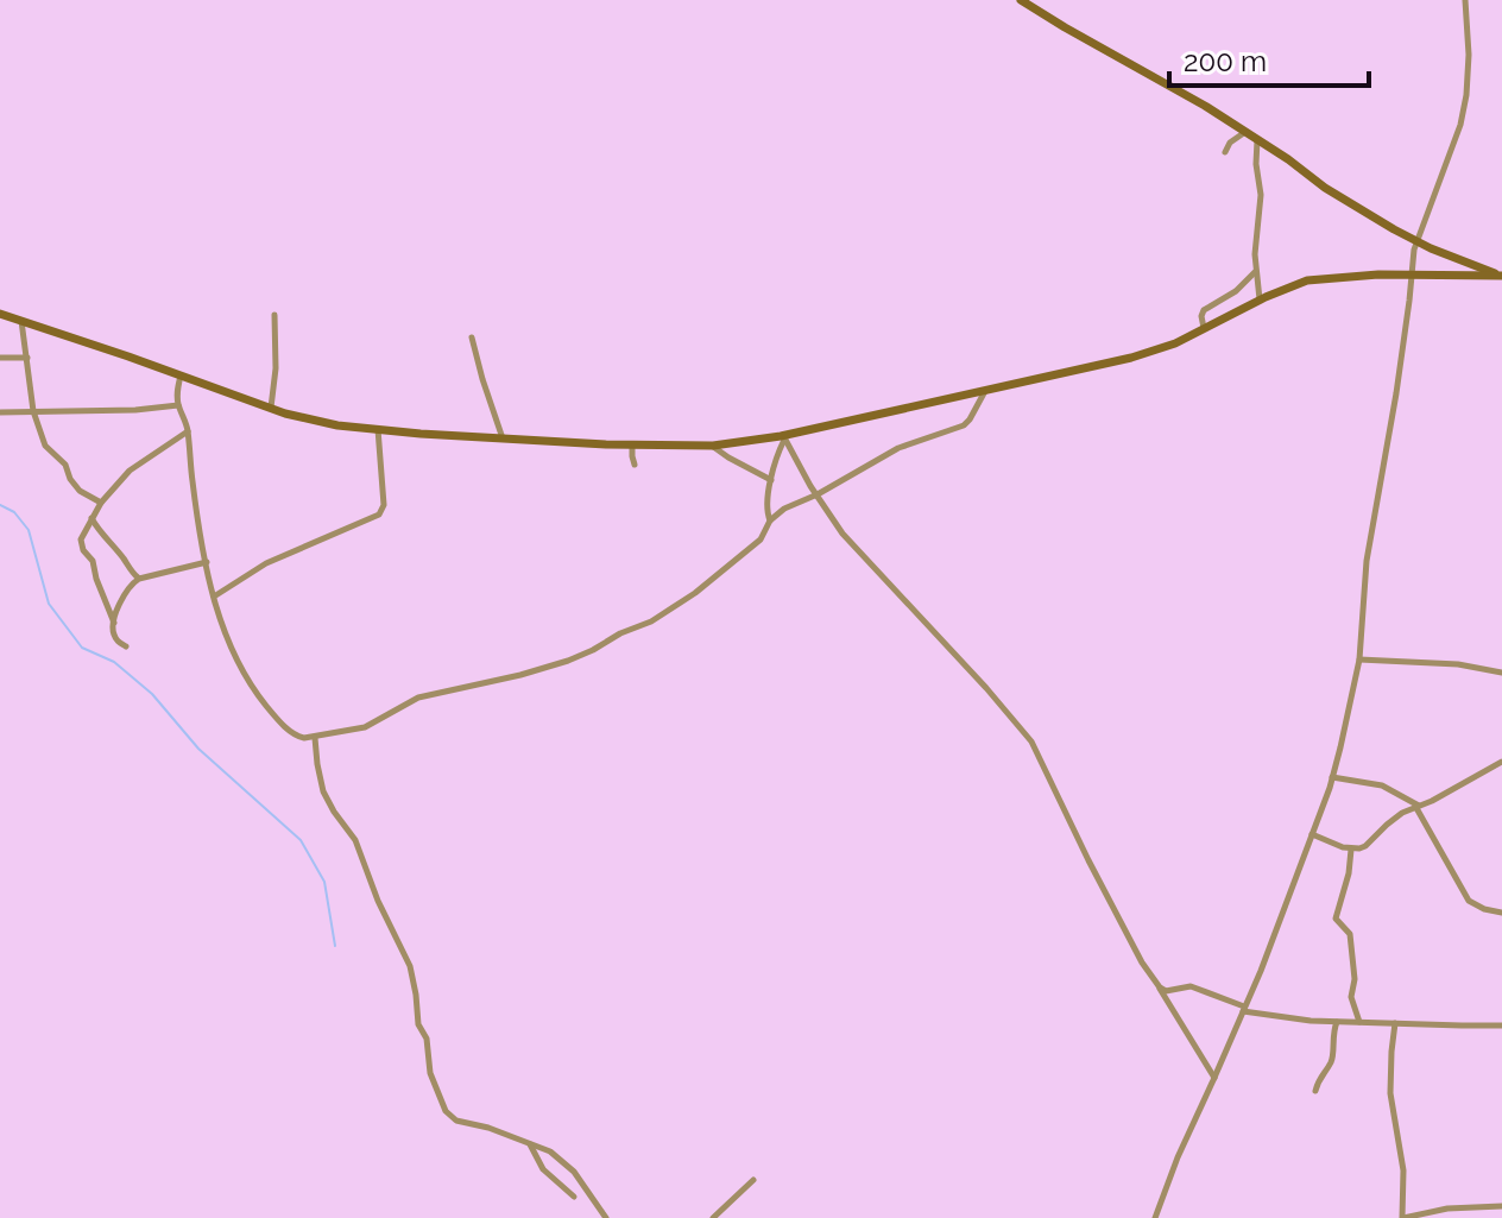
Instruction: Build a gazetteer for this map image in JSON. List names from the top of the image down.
{
  "scale_bar": "200 m"
}
